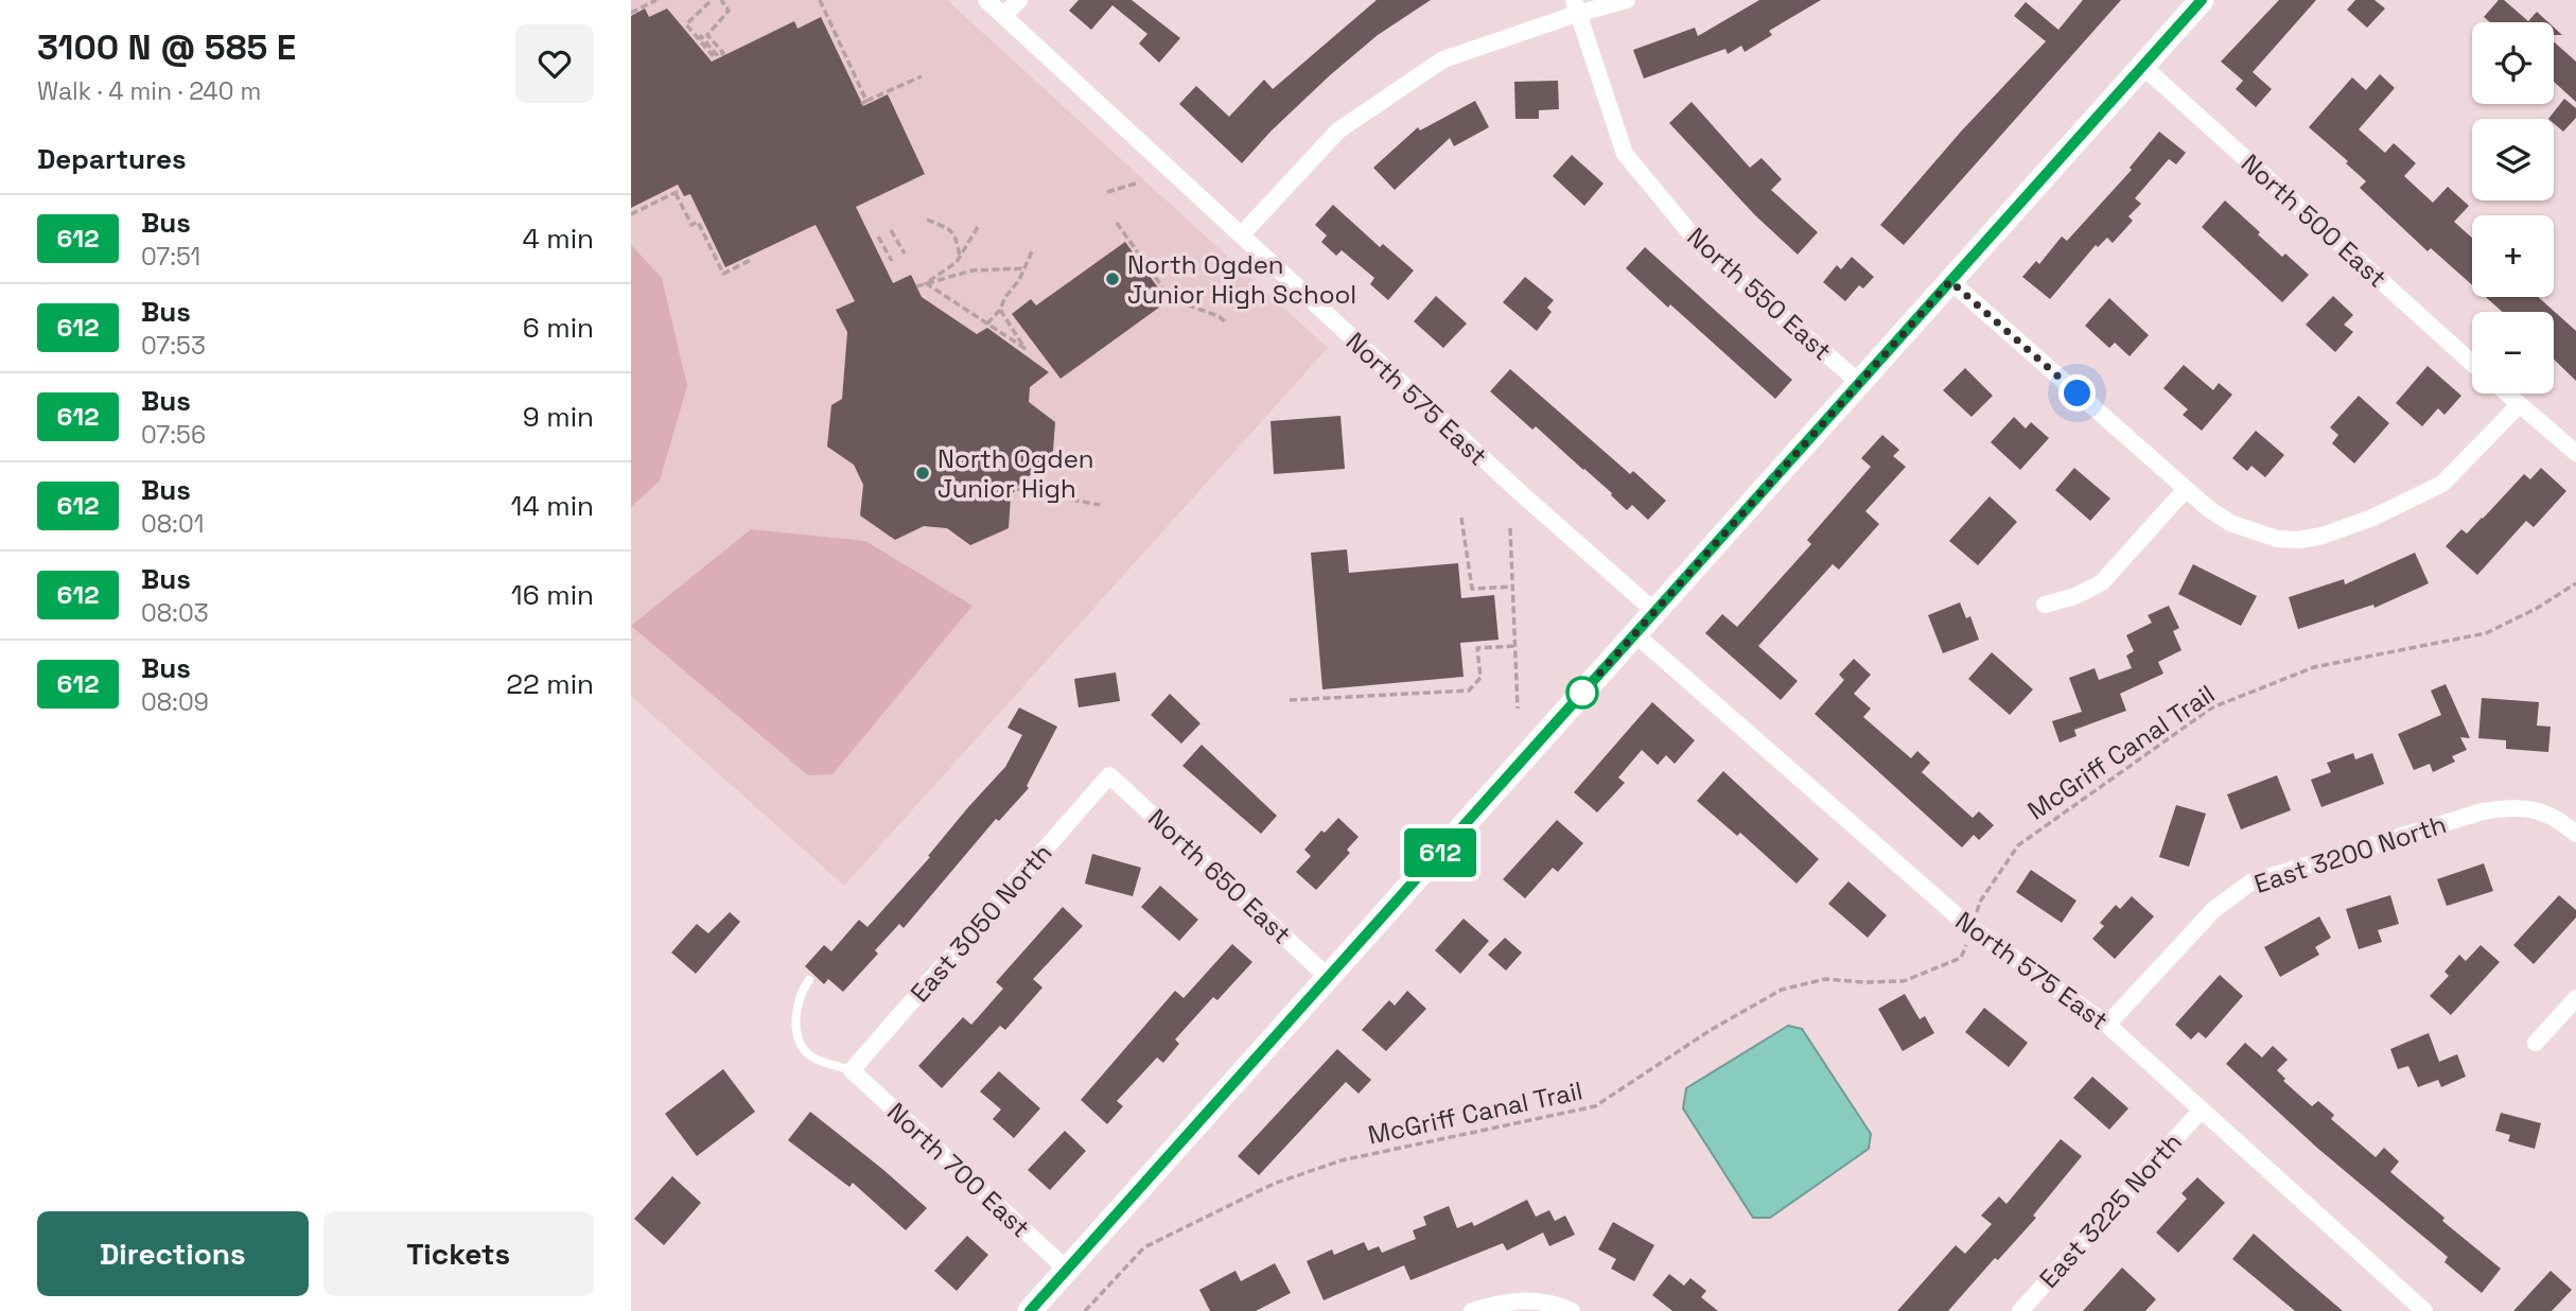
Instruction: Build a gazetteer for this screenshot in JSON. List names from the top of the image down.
{
  "streets": {
    "street": [
      "North 500 East",
      "North 550 East",
      "North 575 East",
      "East 3200 North",
      "North 650 East",
      "East 3050 North",
      "North 700 East",
      "East 3225 North"
    ],
    "path": ["McGriff Canal Trail"]
  },
  "crossings": [
    ["North 575 East", "East 3200 North"],
    ["North 575 East", "East 3225 North"],
    ["North 650 East", "East 3050 North"],
    ["East 3050 North", "North 700 East"]
  ],
  "places": ["North Ogden Junior High School", "North Ogden Junior High"],
  "lines": ["bus line 612"],
  "page": {
    "heading": [
      ["3100 N @ 585 E", "Walk · 4 min · 240 m"],
      "Departures"
    ],
    "on_map": "612",
    "map_buttons": ["+", "−"],
    "list": [
      {
        "mark": "612",
        "name": "Bus",
        "note": "07:51",
        "value": "4 min"
      },
      {
        "mark": "612",
        "name": "Bus",
        "note": "07:53",
        "value": "6 min"
      },
      {
        "mark": "612",
        "name": "Bus",
        "note": "07:56",
        "value": "9 min"
      },
      {
        "mark": "612",
        "name": "Bus",
        "note": "08:01",
        "value": "14 min"
      },
      {
        "mark": "612",
        "name": "Bus",
        "note": "08:03",
        "value": "16 min"
      },
      {
        "mark": "612",
        "name": "Bus",
        "note": "08:09",
        "value": "22 min"
      }
    ],
    "buttons": ["Directions", "Tickets"]
  }
}
